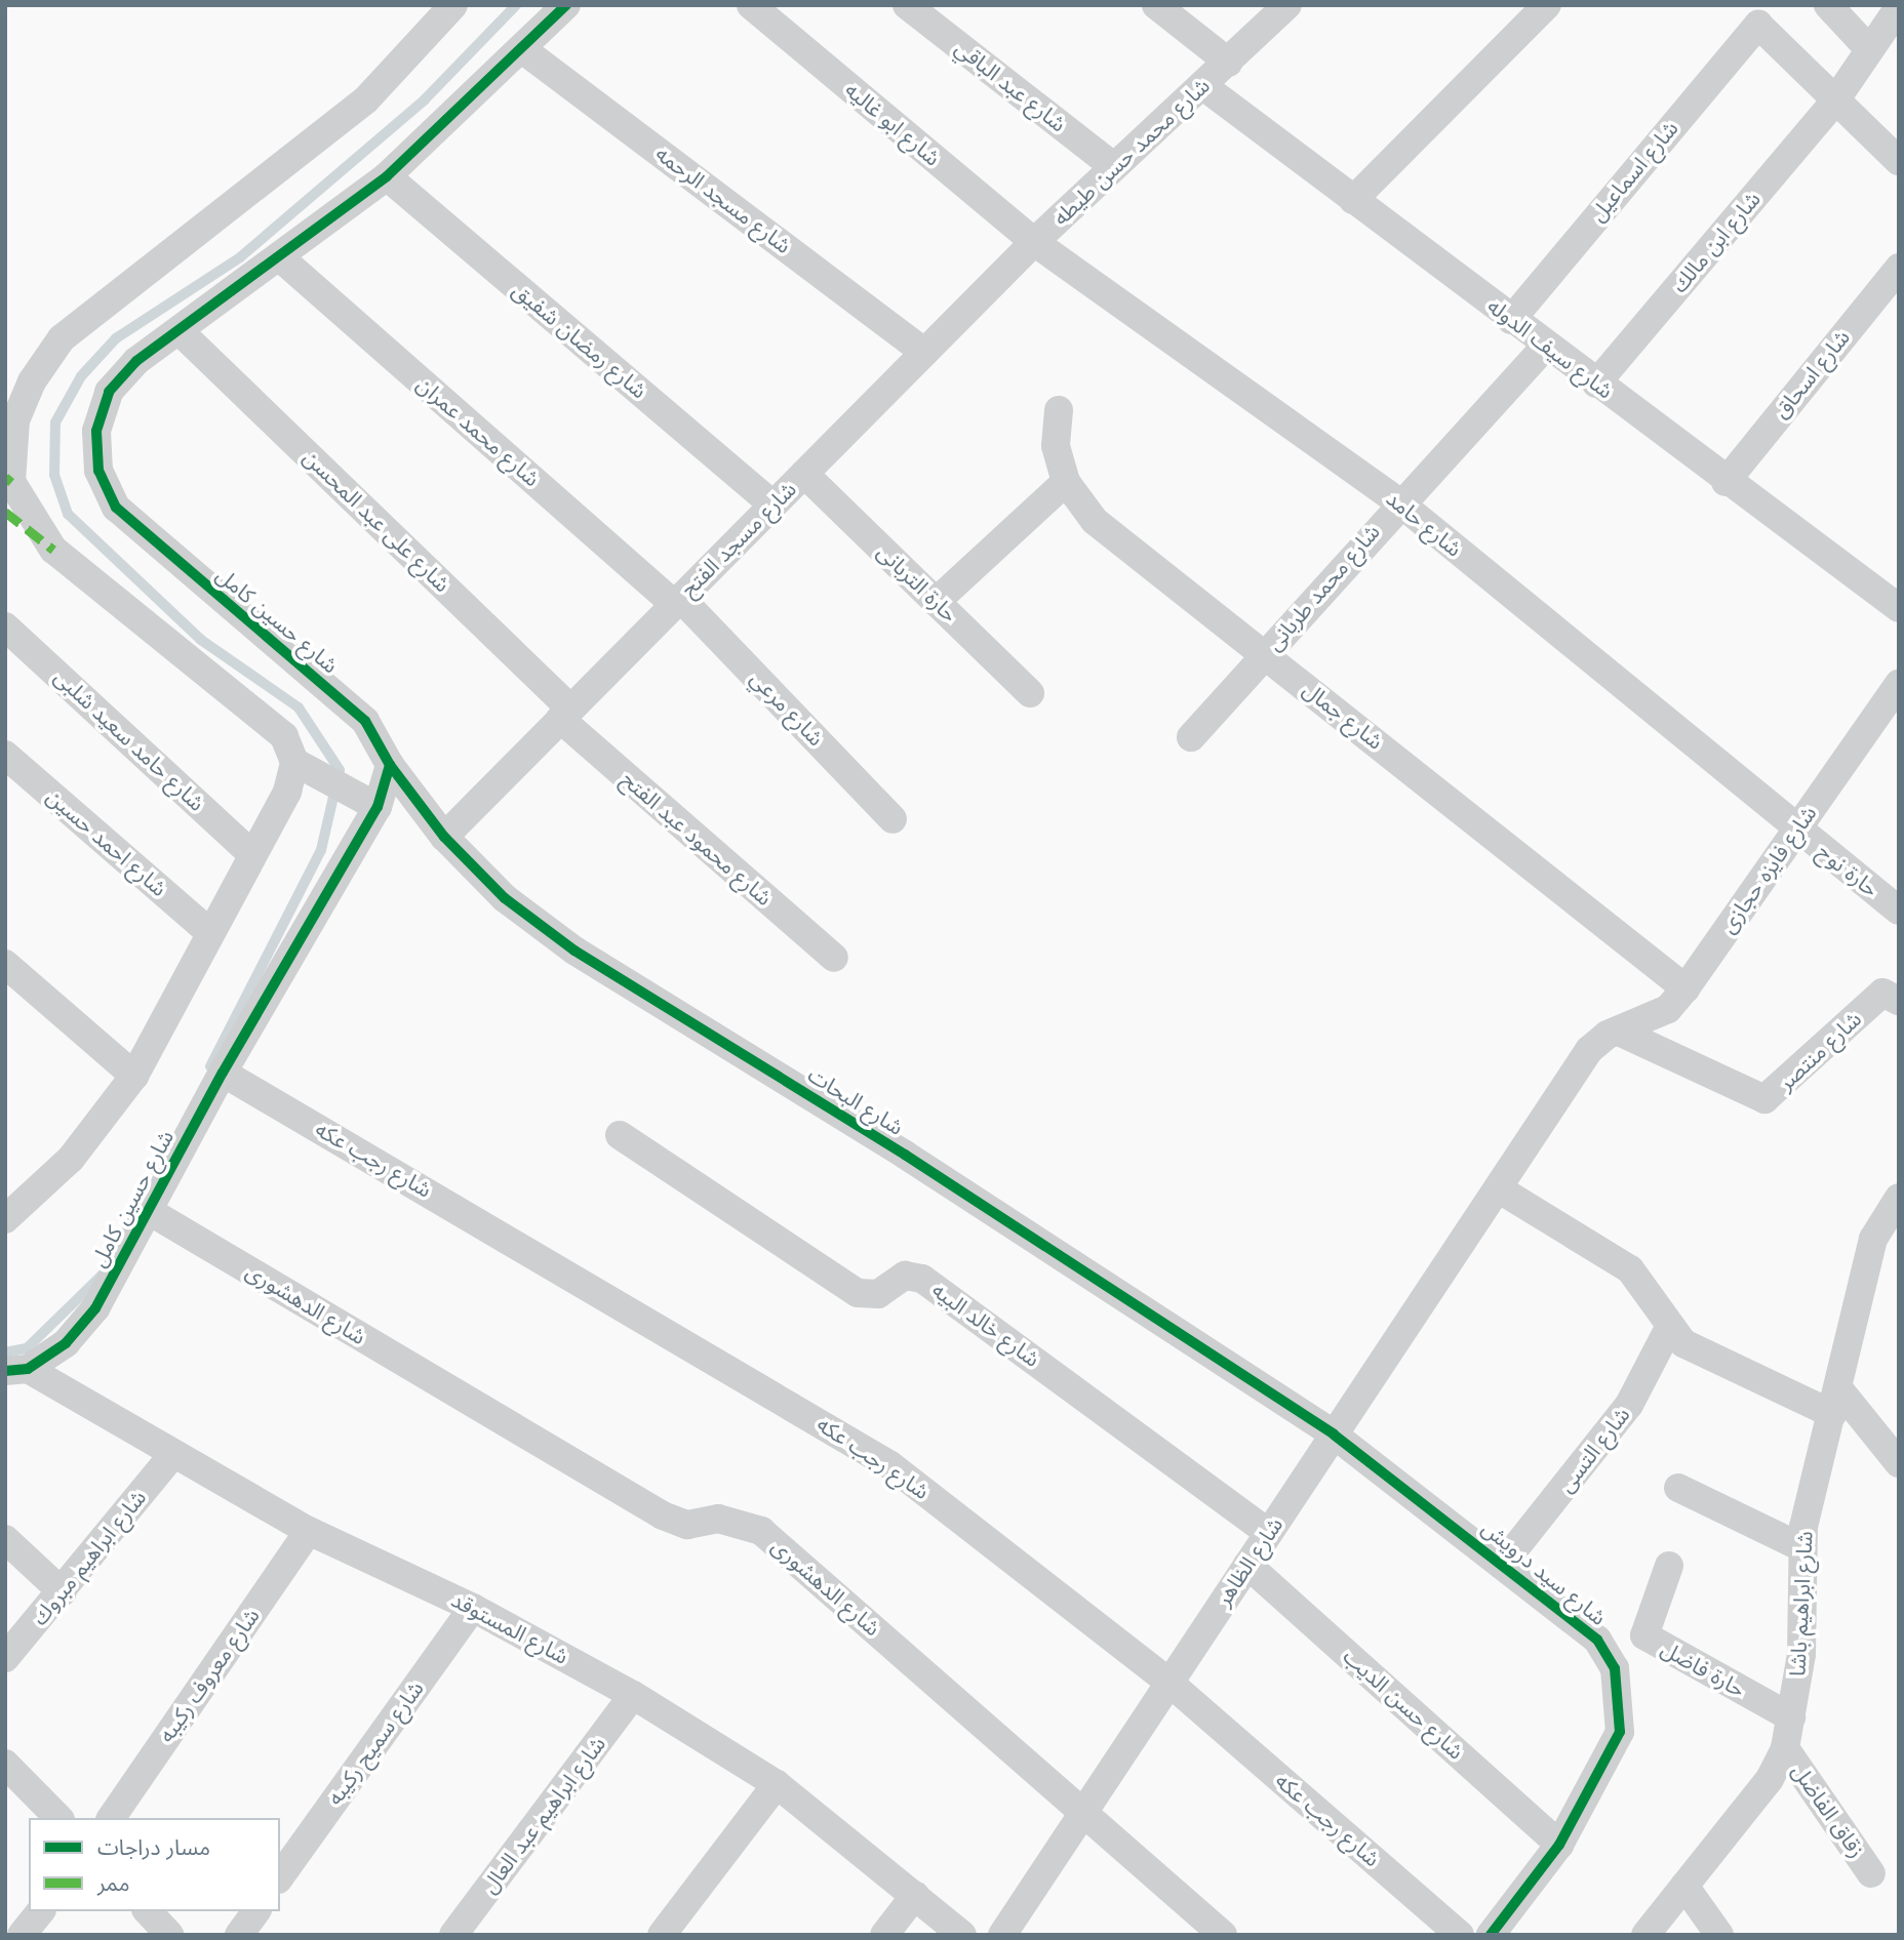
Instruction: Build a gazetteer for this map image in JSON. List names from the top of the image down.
{
  "streets": {
    "street": [
      "شارع عبد الباقي",
      "شارع ابو غاليه",
      "شارع محمد حسن طيطه",
      "شارع اسماعيل",
      "شارع مسجد الرحمه",
      "شارع ابن مالك",
      "شارع رمضان شفيق",
      "شارع سيف الدوله",
      "شارع اسحاق",
      "شارع محمد عمران",
      "شارع على عبد المحسن",
      "شارع حامد",
      "شارع مسجد الفتح",
      "حارة التربانى",
      "شارع محمد طربانى",
      "شارع حسين كامل",
      "شارع مرعي",
      "شارع جمال",
      "شارع حامد سعيد شلبى",
      "شارع محمود عبد الفتح",
      "شارع احمد حسين",
      "شارع فايزه حجازى",
      "حارة نوح",
      "شارع منتصر",
      "شارع البحات",
      "شارع رجب عكه",
      "شارع الدهشورى",
      "شارع خالد البيه",
      "شارع التسى",
      "شارع ابراهيم مبروك",
      "شارع الظاهر",
      "شارع سيد درويش",
      "شارع ابراهيم باشا",
      "شارع المستوقد",
      "حارة فاضل",
      "شارع معروف ركيبه",
      "شارع حسن الديب",
      "شارع سميح ركيبه",
      "زقاق الفاضل",
      "شارع ابراهيم عبد العال"
    ]
  },
  "crossings": [
    ["شارع عبد الباقي", "شارع محمد حسن طيطه"],
    ["شارع ابو غاليه", "شارع محمد حسن طيطه"],
    ["شارع ابو غاليه", "شارع حامد"],
    ["شارع ابو غاليه", "شارع مسجد الفتح"],
    ["شارع محمد حسن طيطه", "شارع سيف الدوله"],
    ["شارع محمد حسن طيطه", "شارع حامد"],
    ["شارع محمد حسن طيطه", "شارع مسجد الفتح"],
    ["شارع اسماعيل", "شارع ابن مالك"],
    ["شارع اسماعيل", "شارع سيف الدوله"],
    ["شارع مسجد الرحمه", "شارع مسجد الفتح"],
    ["شارع مسجد الرحمه", "شارع حسين كامل"],
    ["شارع ابن مالك", "شارع سيف الدوله"],
    ["شارع رمضان شفيق", "شارع مسجد الفتح"],
    ["شارع رمضان شفيق", "شارع حسين كامل"],
    ["شارع سيف الدوله", "شارع اسحاق"],
    ["شارع سيف الدوله", "شارع محمد طربانى"],
    ["شارع محمد عمران", "شارع مسجد الفتح"],
    ["شارع محمد عمران", "شارع حسين كامل"],
    ["شارع محمد عمران", "شارع مرعي"],
    ["شارع على عبد المحسن", "شارع مسجد الفتح"],
    ["شارع على عبد المحسن", "شارع حسين كامل"],
    ["شارع على عبد المحسن", "شارع محمود عبد الفتح"],
    ["شارع حامد", "شارع مسجد الفتح"],
    ["شارع حامد", "شارع محمد طربانى"],
    ["شارع حامد", "شارع فايزه حجازى"],
    ["شارع حامد", "حارة نوح"],
    ["شارع مسجد الفتح", "حارة التربانى"],
    ["شارع مسجد الفتح", "شارع مرعي"],
    ["شارع مسجد الفتح", "شارع محمود عبد الفتح"],
    ["شارع مسجد الفتح", "شارع البحات"],
    ["شارع محمد طربانى", "شارع جمال"],
    ["شارع حسين كامل", "شارع البحات"],
    ["شارع حسين كامل", "شارع رجب عكه"],
    ["شارع حسين كامل", "شارع الدهشورى"],
    ["شارع حسين كامل", "شارع المستوقد"],
    ["شارع جمال", "شارع فايزه حجازى"],
    ["شارع فايزه حجازى", "حارة نوح"],
    ["شارع فايزه حجازى", "شارع منتصر"],
    ["شارع فايزه حجازى", "شارع الظاهر"],
    ["شارع منتصر", "شارع الظاهر"],
    ["شارع البحات", "شارع الظاهر"],
    ["شارع البحات", "شارع سيد درويش"],
    ["شارع رجب عكه", "شارع الظاهر"],
    ["شارع الدهشورى", "شارع الظاهر"],
    ["شارع خالد البيه", "شارع الظاهر"],
    ["شارع التسى", "شارع سيد درويش"],
    ["شارع ابراهيم مبروك", "شارع المستوقد"],
    ["شارع الظاهر", "شارع سيد درويش"],
    ["شارع الظاهر", "شارع حسن الديب"],
    ["شارع سيد درويش", "شارع حسن الديب"],
    ["شارع ابراهيم باشا", "حارة فاضل"],
    ["شارع ابراهيم باشا", "زقاق الفاضل"],
    ["شارع المستوقد", "شارع معروف ركيبه"],
    ["شارع المستوقد", "شارع سميح ركيبه"],
    ["شارع المستوقد", "شارع ابراهيم عبد العال"]
  ],
  "legend": ["مسار دراجات", "ممر"]
}
